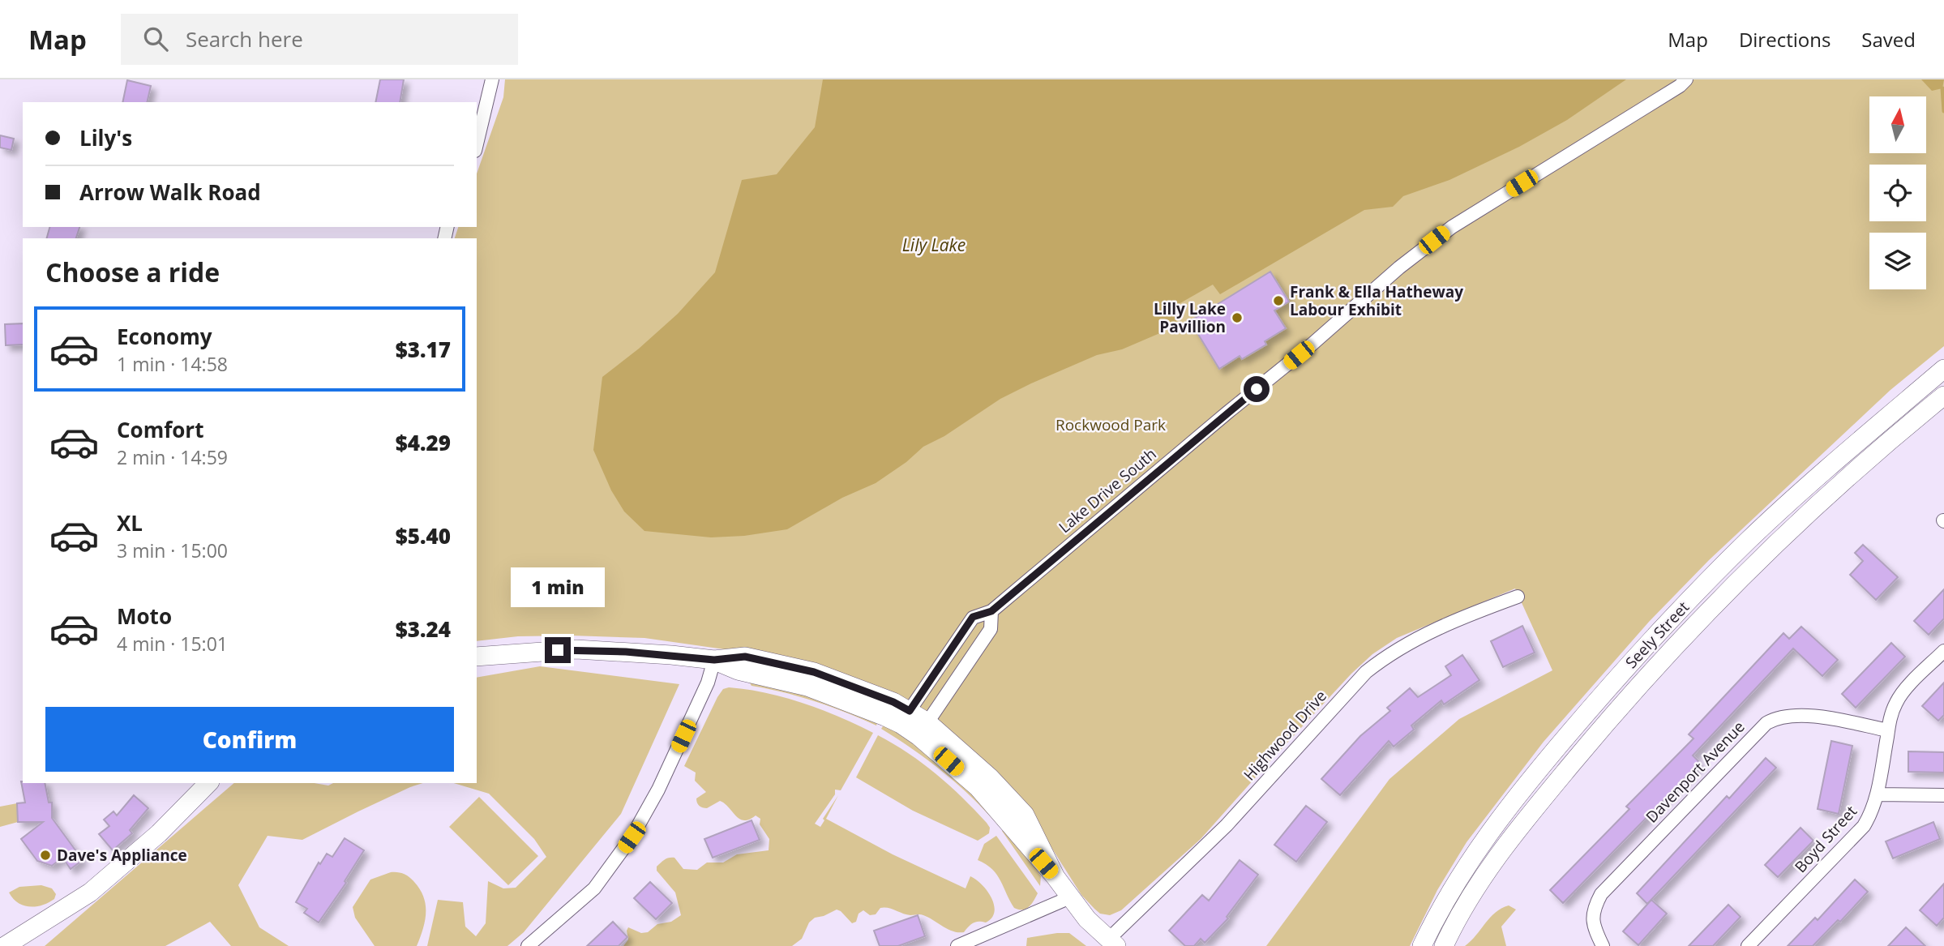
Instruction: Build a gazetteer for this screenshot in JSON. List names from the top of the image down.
{
  "streets": {
    "main road": ["Seely Street"],
    "street": [
      "Lake Drive South",
      "Highwood Drive",
      "Davenport Avenue",
      "Boyd Street"
    ]
  },
  "crossings": [
    ["Davenport Avenue", "Boyd Street"]
  ],
  "water": ["Lily Lake"],
  "parks": ["Rockwood Park"],
  "places": ["Frank & Ella Hatheway Labour Exhibit", "Lilly Lake Pavillion", "Dave's Appliance"],
  "north": "top",
  "page": {
    "header": "Map",
    "search": "Search here",
    "nav": ["Map", "Directions", "Saved"],
    "banner": ["Lily's", "Arrow Walk Road"],
    "heading": "Choose a ride",
    "list": [
      {
        "name": "Economy",
        "note": "1 min · 14:58",
        "value": "$3.17"
      },
      {
        "name": "Comfort",
        "note": "2 min · 14:59",
        "value": "$4.29"
      },
      {
        "name": "XL",
        "note": "3 min · 15:00",
        "value": "$5.40"
      },
      {
        "name": "Moto",
        "note": "4 min · 15:01",
        "value": "$3.24"
      }
    ],
    "bubble": "1 min",
    "buttons": "Confirm"
  }
}
